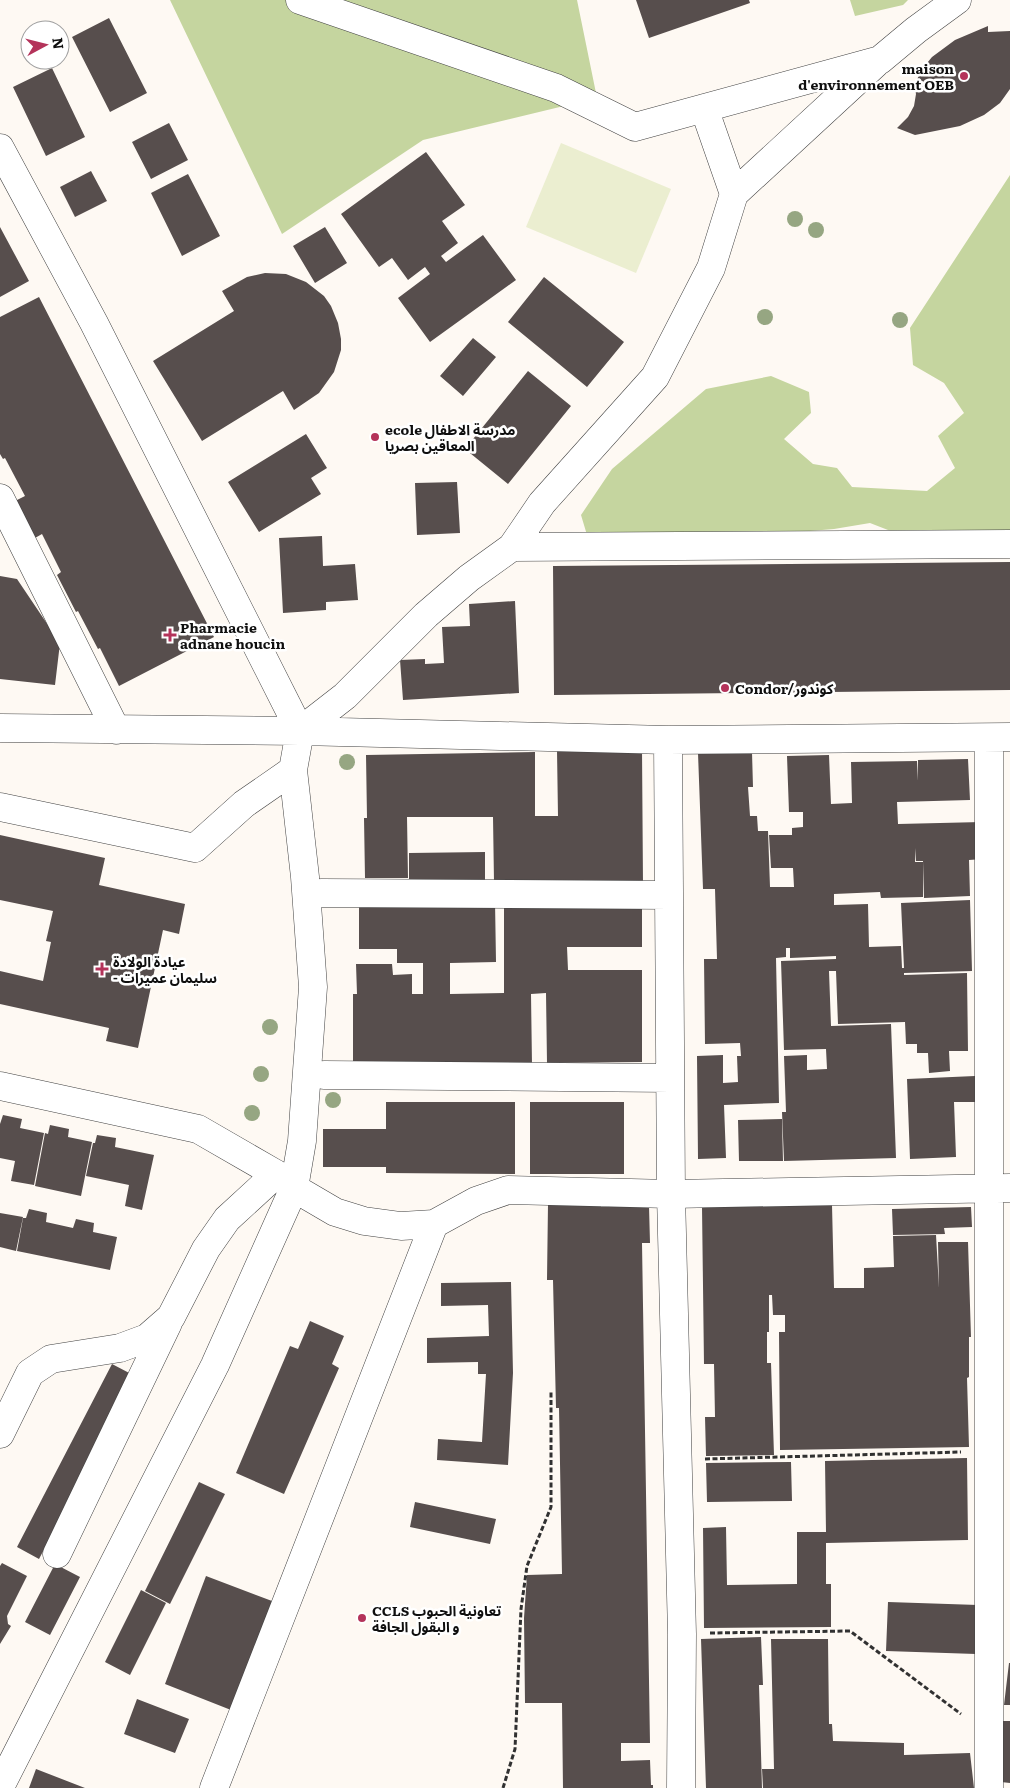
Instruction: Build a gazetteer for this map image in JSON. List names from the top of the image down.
{
  "places": {
    "other": [
      "maison d'environnement OEB",
      "ecole مدرسة الاطفال المعاقين بصريا",
      "Condor/كوندور",
      "CCLS تعاونية الحبوب و البقول الجافة"
    ],
    "health": ["Pharmacie adnane houcin", "عيادة الولادة - سليمان عميرات"]
  },
  "north": "right"
}
